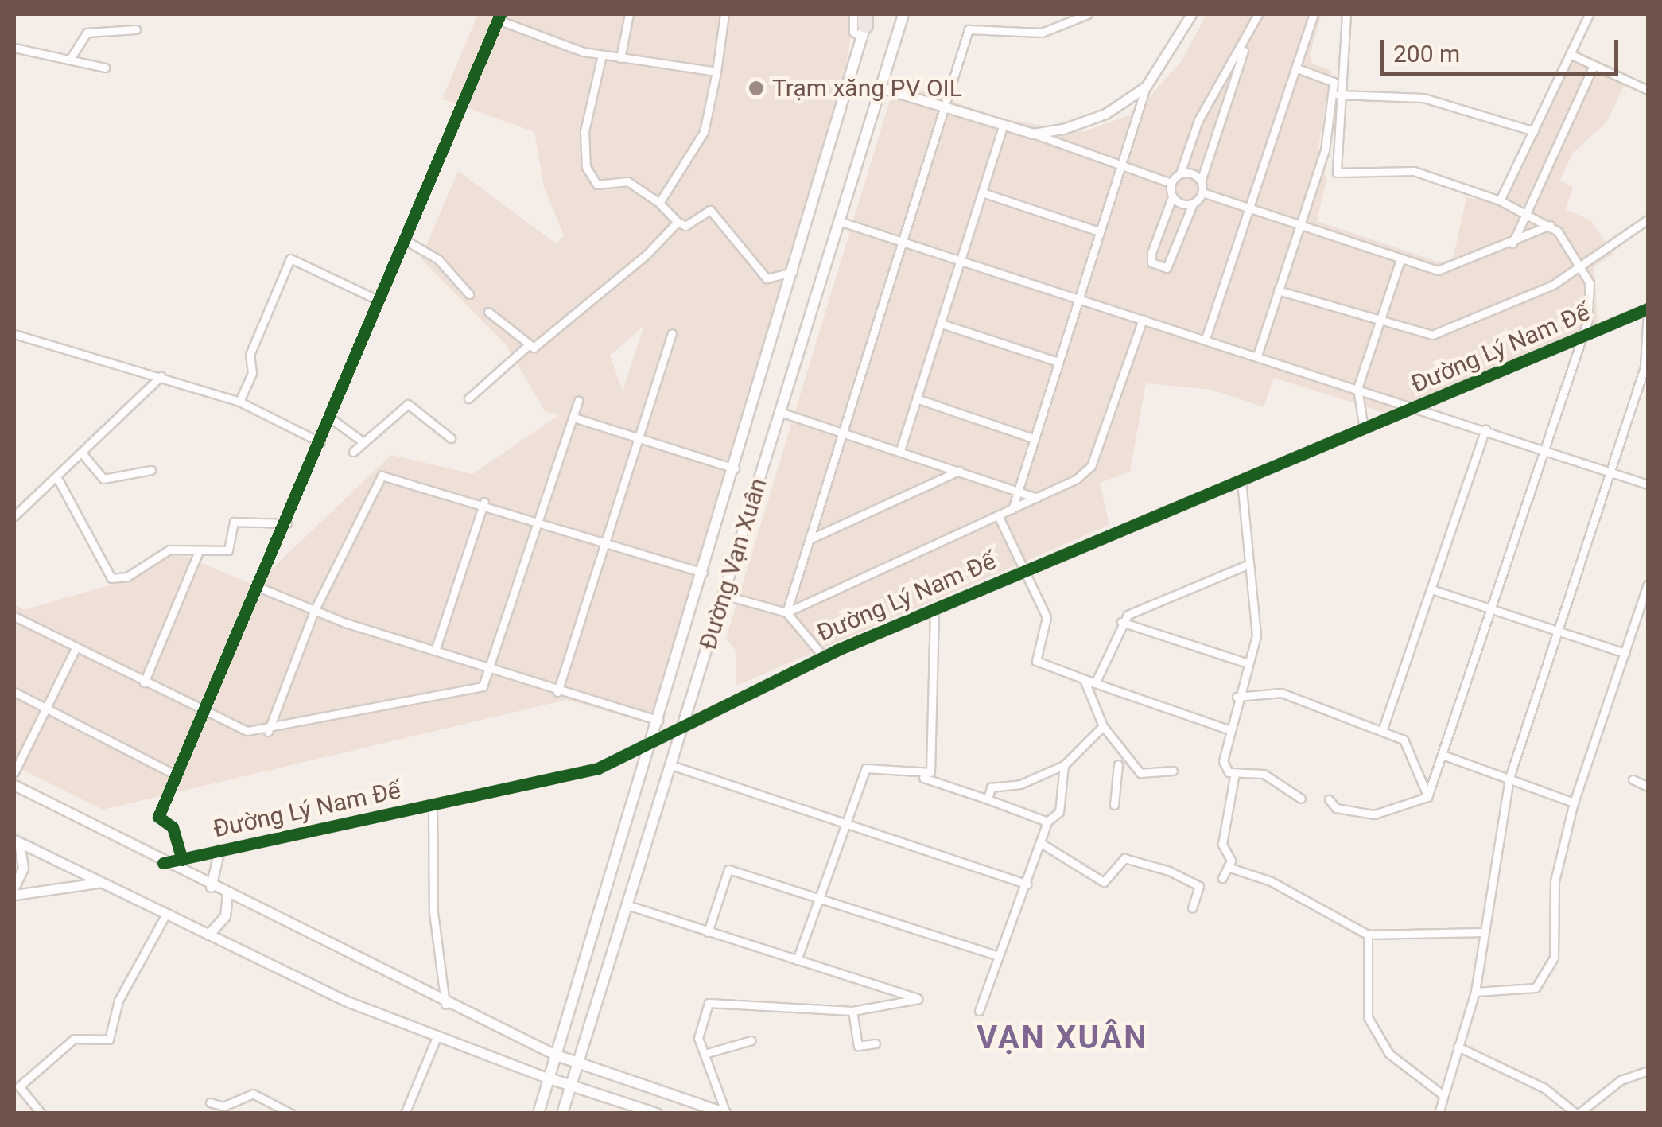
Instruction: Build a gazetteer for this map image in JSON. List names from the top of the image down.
{
  "streets": {
    "main road": ["Đường Vạn Xuân"],
    "street": ["Đường Lý Nam Đế"]
  },
  "crossings": [
    ["Đường Lý Nam Đế", "Đường Vạn Xuân"]
  ],
  "districts": ["VẠN XUÂN"],
  "places": ["Trạm xăng PV OIL"],
  "scale_bar": "200 m"
}
